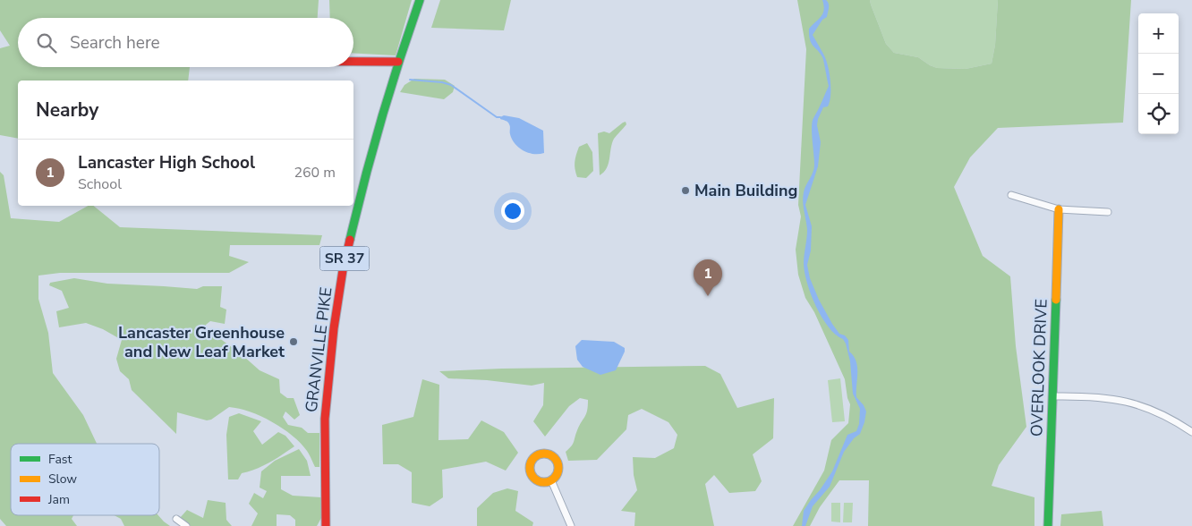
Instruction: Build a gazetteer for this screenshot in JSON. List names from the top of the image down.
{
  "streets": {
    "main road": ["SR 37", "GRANVILLE PIKE", "OVERLOOK DRIVE"]
  },
  "places": ["Main Building", "Lancaster Greenhouse and New Leaf Market"],
  "legend": ["Fast", "Slow", "Jam"],
  "page": {
    "map_buttons": ["+", "−"],
    "search": "Search here",
    "heading": "Nearby",
    "list": [
      {
        "mark": "1",
        "name": "Lancaster High School",
        "note": "School",
        "value": "260 m"
      }
    ],
    "pins": "1"
  }
}
